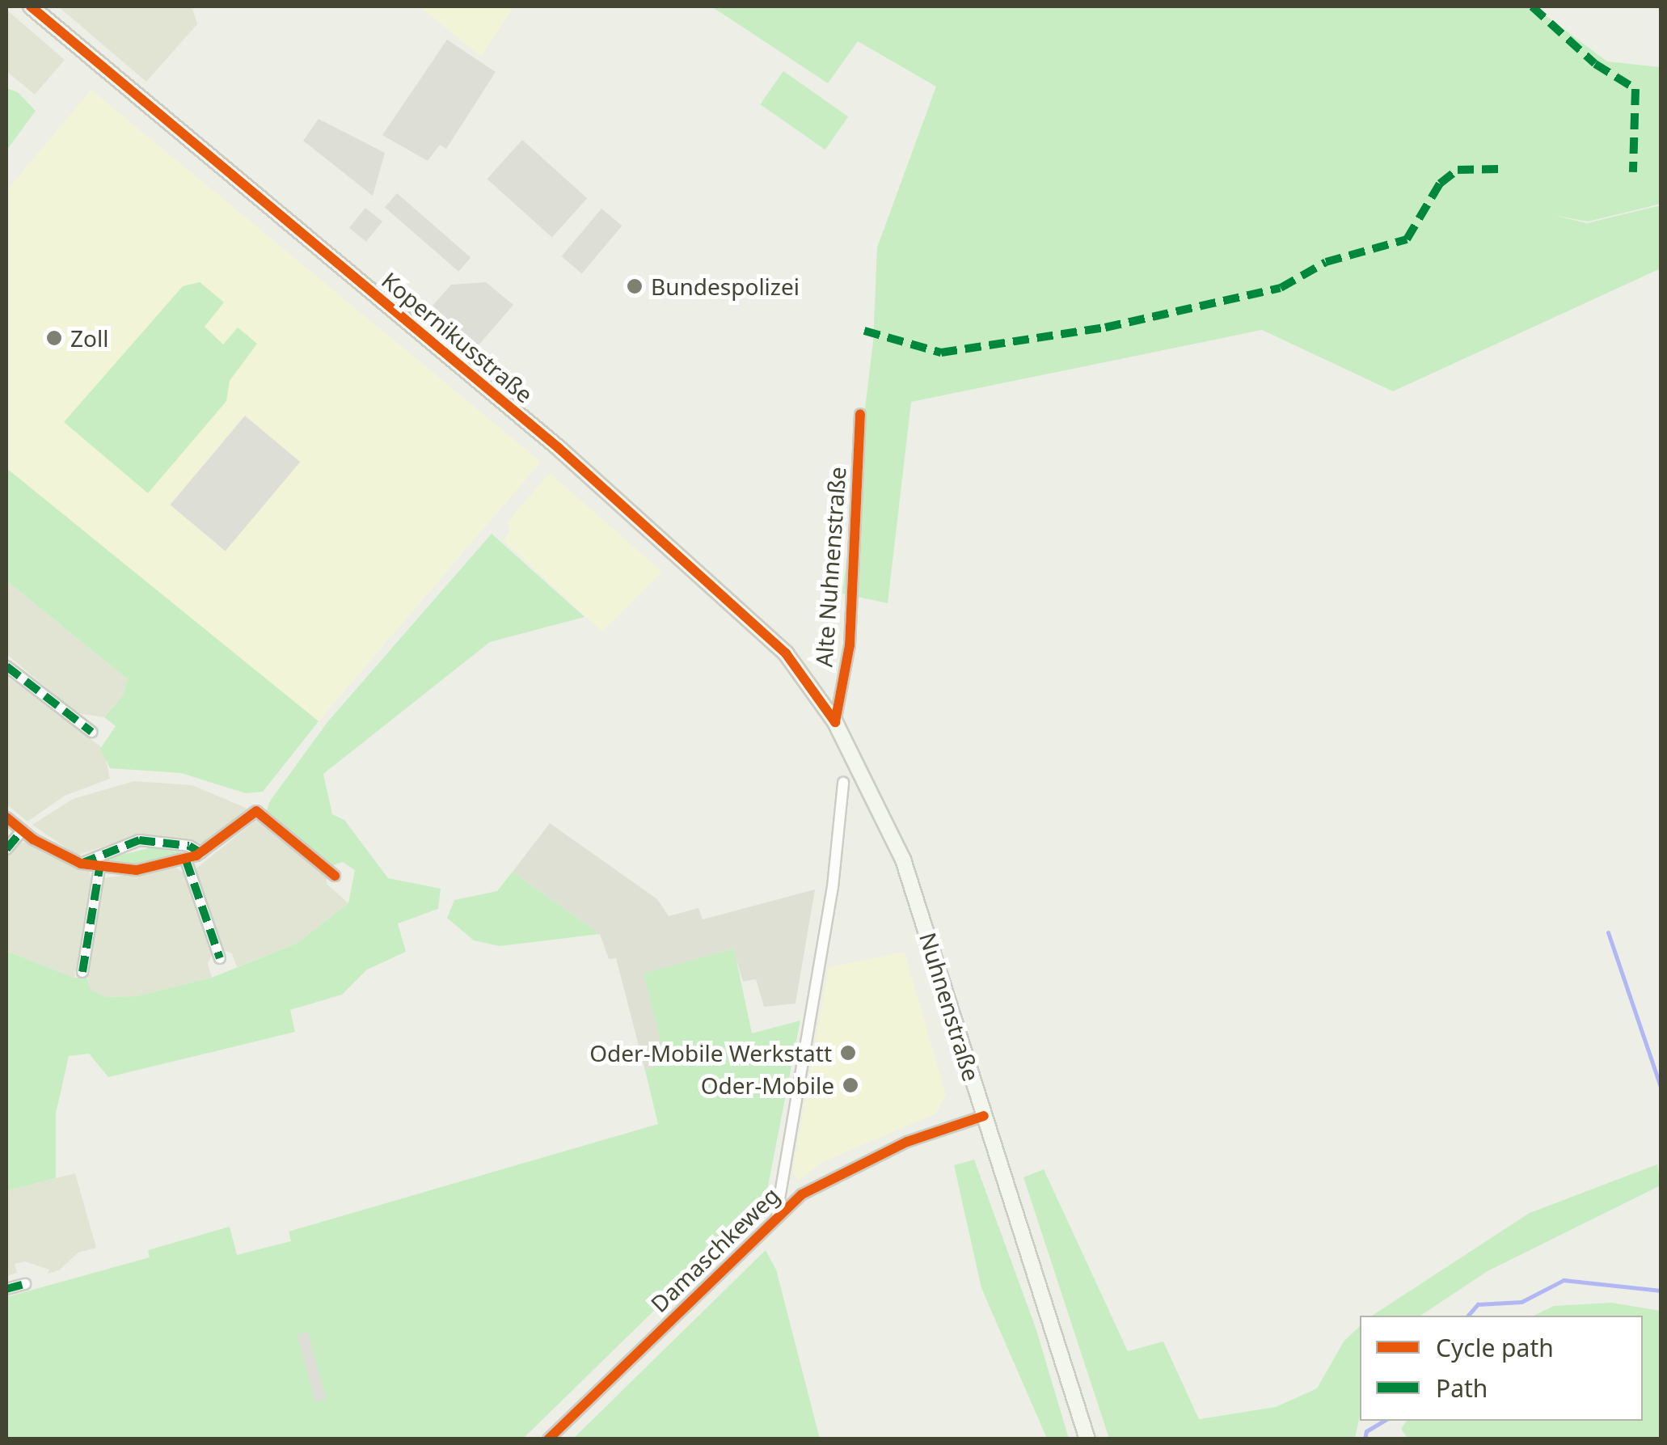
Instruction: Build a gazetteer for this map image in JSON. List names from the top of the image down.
{
  "streets": {
    "main road": ["Kopernikusstraße", "Nuhnenstraße"],
    "street": ["Alte Nuhnenstraße", "Damaschkeweg"]
  },
  "crossings": [
    ["Kopernikusstraße", "Alte Nuhnenstraße"],
    ["Kopernikusstraße", "Nuhnenstraße"],
    ["Alte Nuhnenstraße", "Nuhnenstraße"],
    ["Nuhnenstraße", "Damaschkeweg"]
  ],
  "places": [
    "Bundespolizei",
    "Zoll",
    "Oder-Mobile Werkstatt",
    "Oder-Mobile"
  ],
  "legend": ["Cycle path", "Path"]
}
